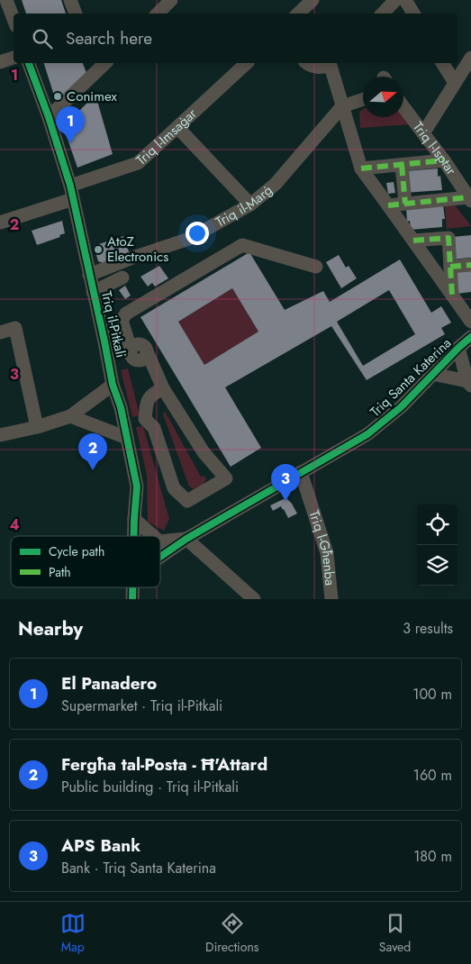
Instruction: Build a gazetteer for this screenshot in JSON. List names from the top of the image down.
{
  "streets": {
    "street": [
      "Triq l-Imsaġar",
      "Triq l-Isptar",
      "Triq il-Marġ",
      "Triq il-Pitkali",
      "Triq Santa Katerina",
      "Triq l-Għenba"
    ]
  },
  "crossings": [
    ["Triq l-Imsaġar", "Triq il-Pitkali"],
    ["Triq il-Marġ", "Triq il-Pitkali"],
    ["Triq Santa Katerina", "Triq l-Għenba"]
  ],
  "places": ["Conimex", "AtoZ Electronics"],
  "legend": ["Cycle path", "Path"],
  "north": "right",
  "page": {
    "search": "Search here",
    "pins": ["1", "2", "3"],
    "heading": ["Nearby", "3 results"],
    "list": [
      {
        "mark": "1",
        "name": "El Panadero",
        "note": "Supermarket · Triq il-Pitkali",
        "value": "100 m"
      },
      {
        "mark": "2",
        "name": "Fergħa tal-Posta - Ħ'Attard",
        "note": "Public building · Triq il-Pitkali",
        "value": "160 m"
      },
      {
        "mark": "3",
        "name": "APS Bank",
        "note": "Bank · Triq Santa Katerina",
        "value": "180 m"
      }
    ],
    "nav": ["Map", "Directions", "Saved"]
  },
  "grid": {
    "rows": [
      "1",
      "2",
      "3",
      "4"
    ]
  }
}
